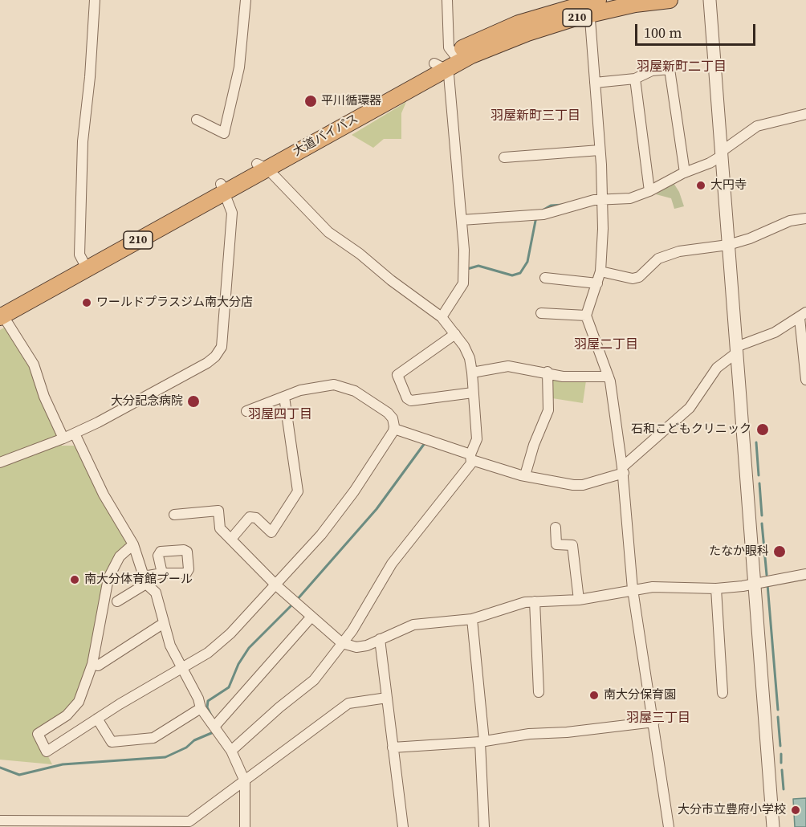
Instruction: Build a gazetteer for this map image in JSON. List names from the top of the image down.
{
  "streets": {
    "highway": ["210", "大道バイパス"]
  },
  "districts": [
    "羽屋新町二丁目",
    "羽屋新町三丁目",
    "羽屋二丁目",
    "羽屋四丁目",
    "羽屋三丁目"
  ],
  "places": [
    "平川循環器",
    "大円寺",
    "ワールドプラスジム南大分店",
    "大分記念病院",
    "石和こどもクリニック",
    "たなか眼科",
    "南大分体育館プール",
    "南大分保育園",
    "大分市立豊府小学校"
  ],
  "scale_bar": "100 m"
}
